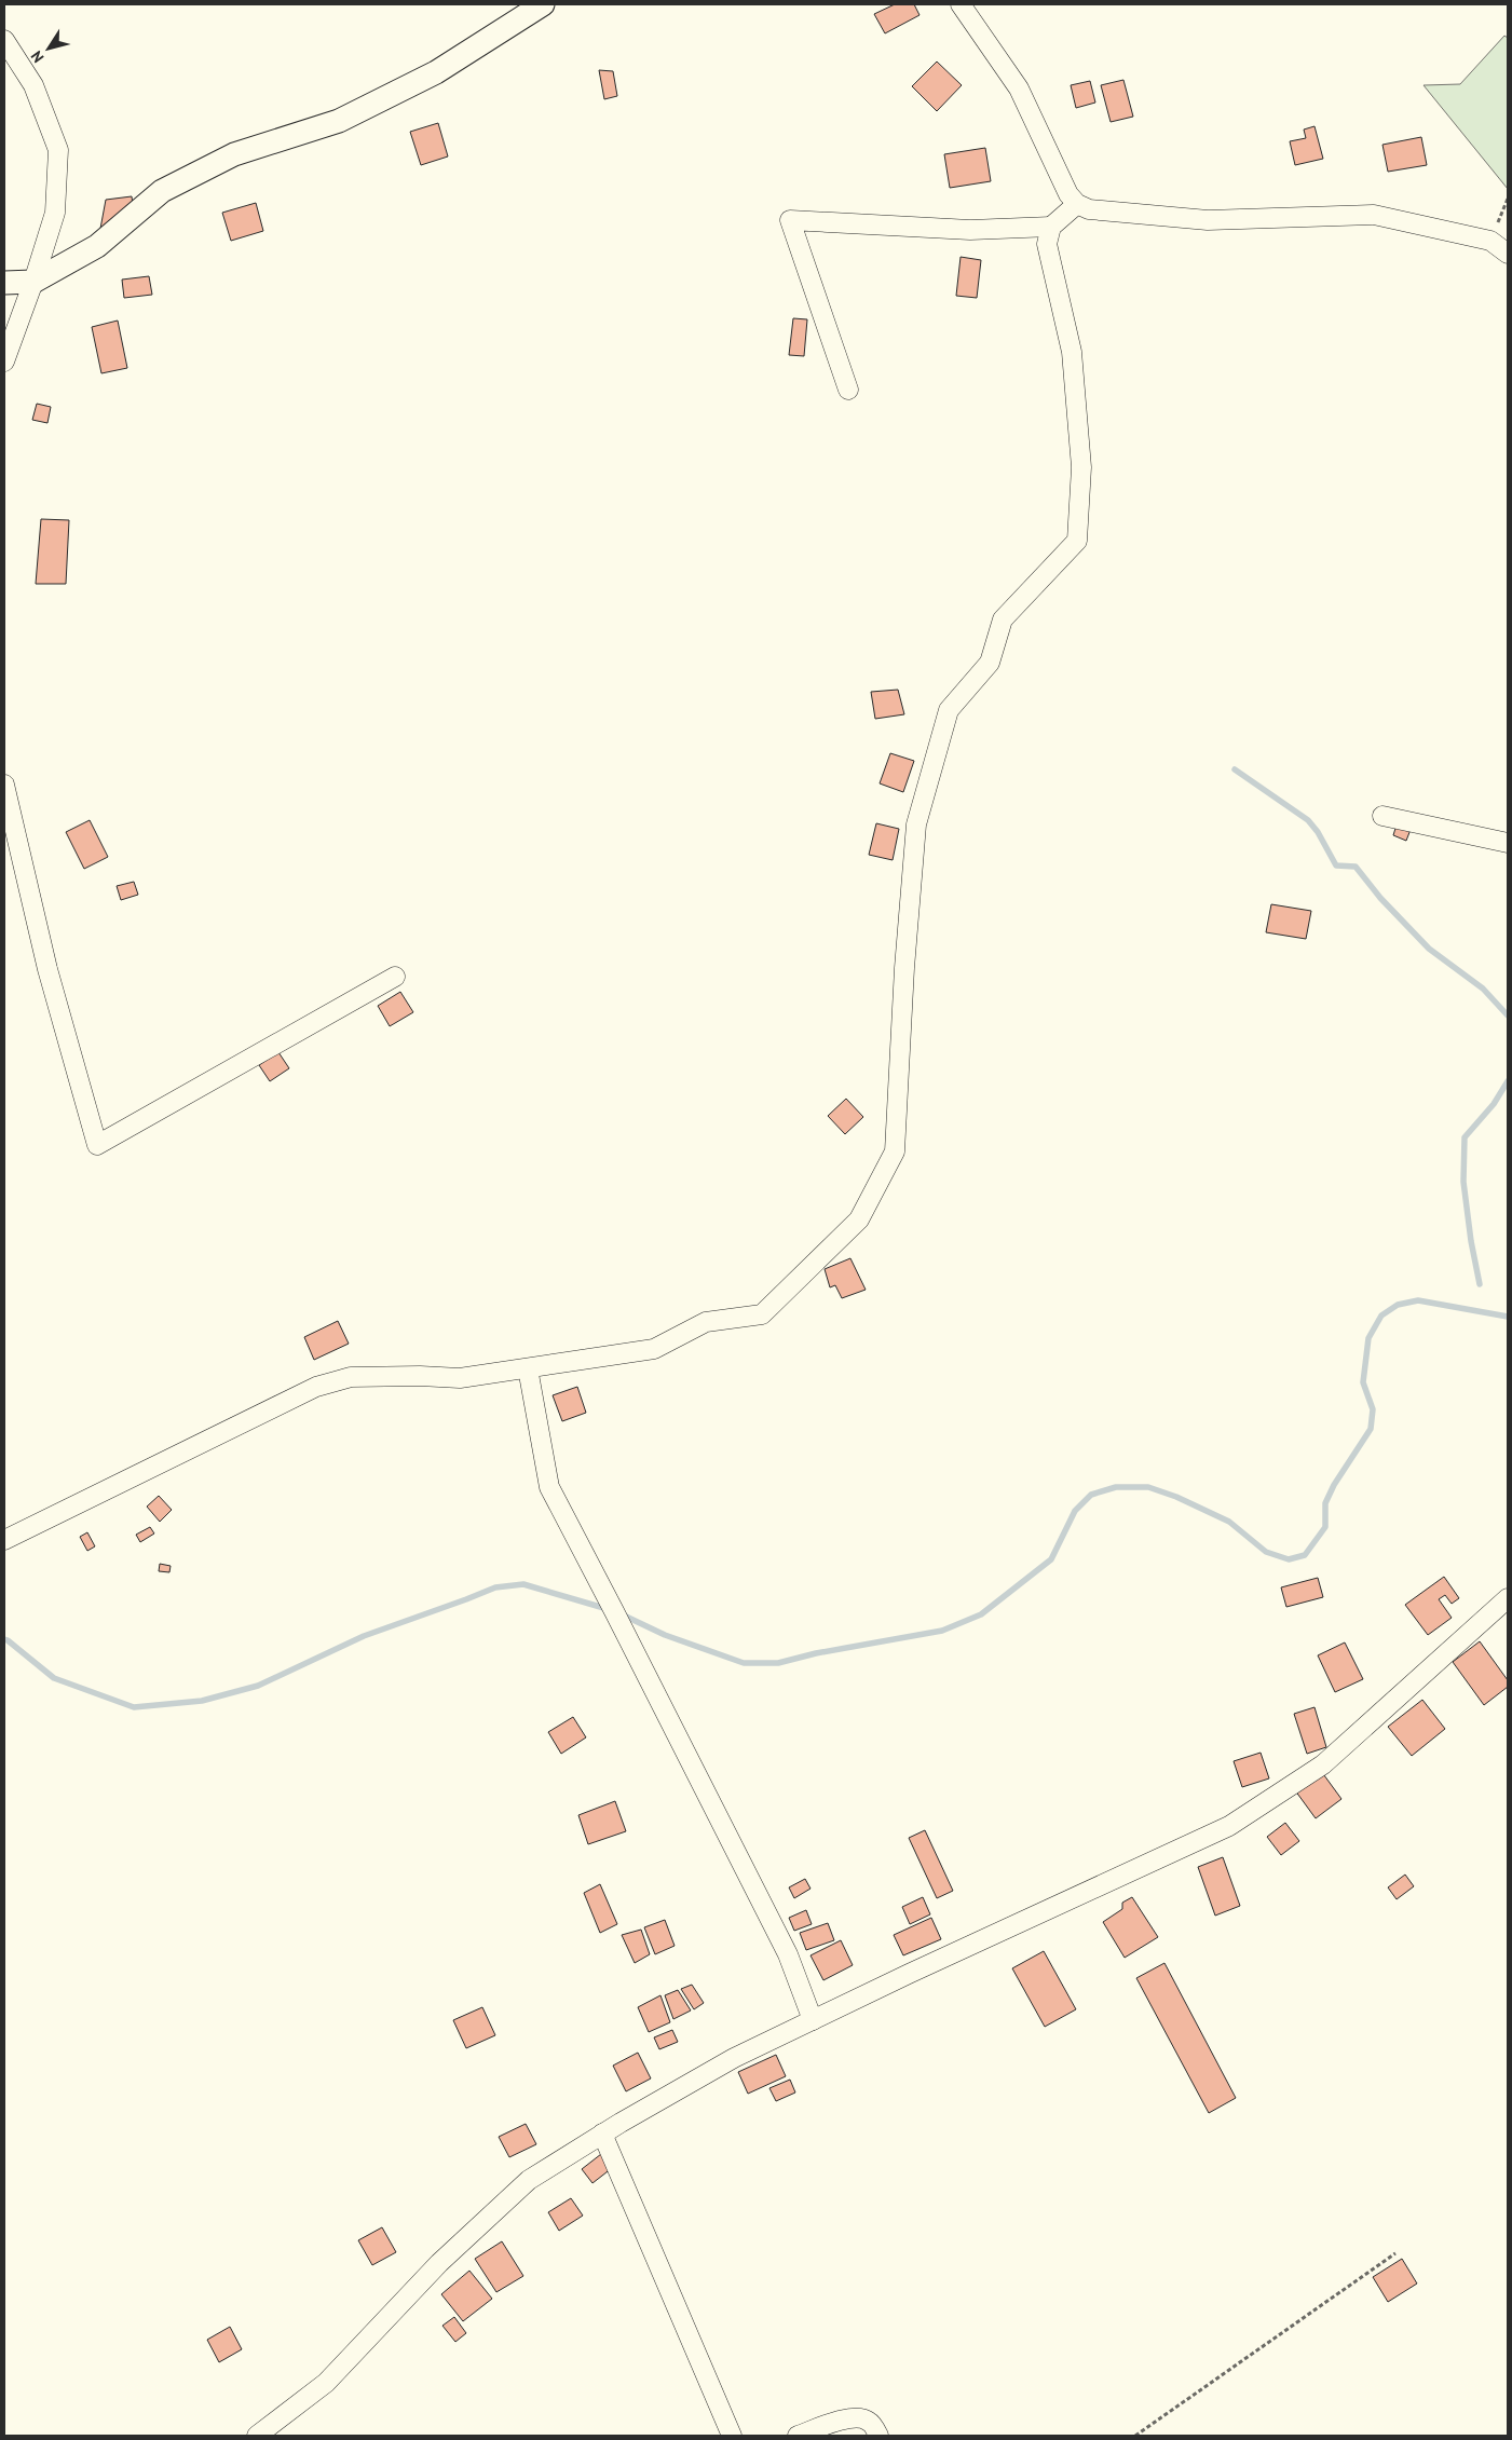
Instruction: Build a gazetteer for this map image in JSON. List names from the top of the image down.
{
  "north": "bottom left"
}
